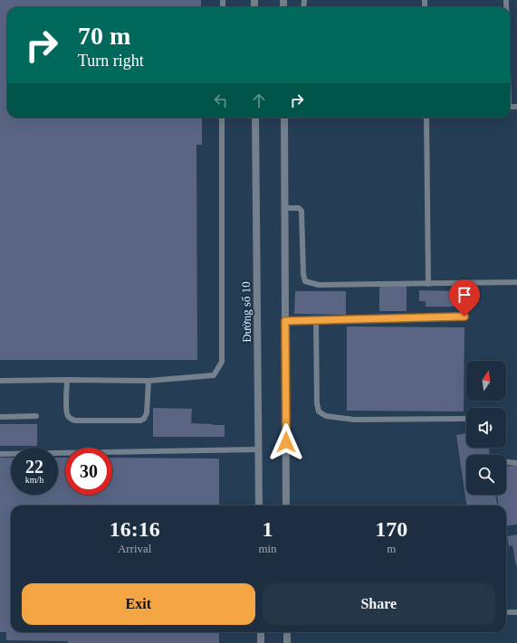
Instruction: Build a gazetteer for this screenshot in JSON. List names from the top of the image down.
{
  "streets": {
    "street": ["Đường số 10"]
  },
  "north": "top",
  "page": {
    "turn": ["70 m", "Turn right"],
    "speed": "22 km/h",
    "limit": "30",
    "eta": [
      "16:16",
      "Arrival",
      "1",
      "min",
      "170",
      "m"
    ],
    "buttons": ["Exit", "Share"]
  }
}
